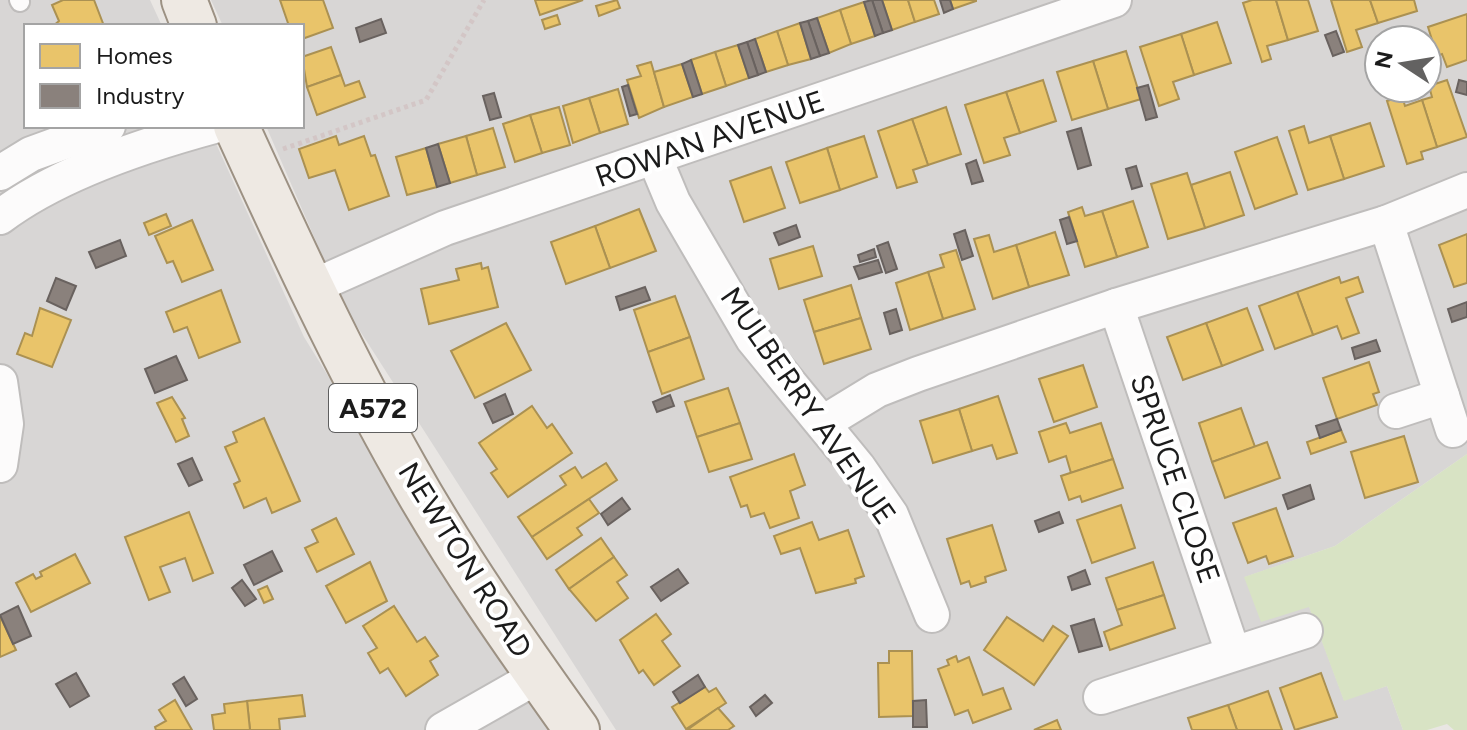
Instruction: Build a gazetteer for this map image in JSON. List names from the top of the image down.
{
  "streets": {
    "main road": ["A572", "NEWTON ROAD"],
    "street": ["ROWAN AVENUE", "MULBERRY AVENUE", "SPRUCE CLOSE"]
  },
  "crossings": [
    ["ROWAN AVENUE", "MULBERRY AVENUE"],
    ["ROWAN AVENUE", "NEWTON ROAD"]
  ],
  "legend": ["Homes", "Industry"],
  "north": "left"
}
